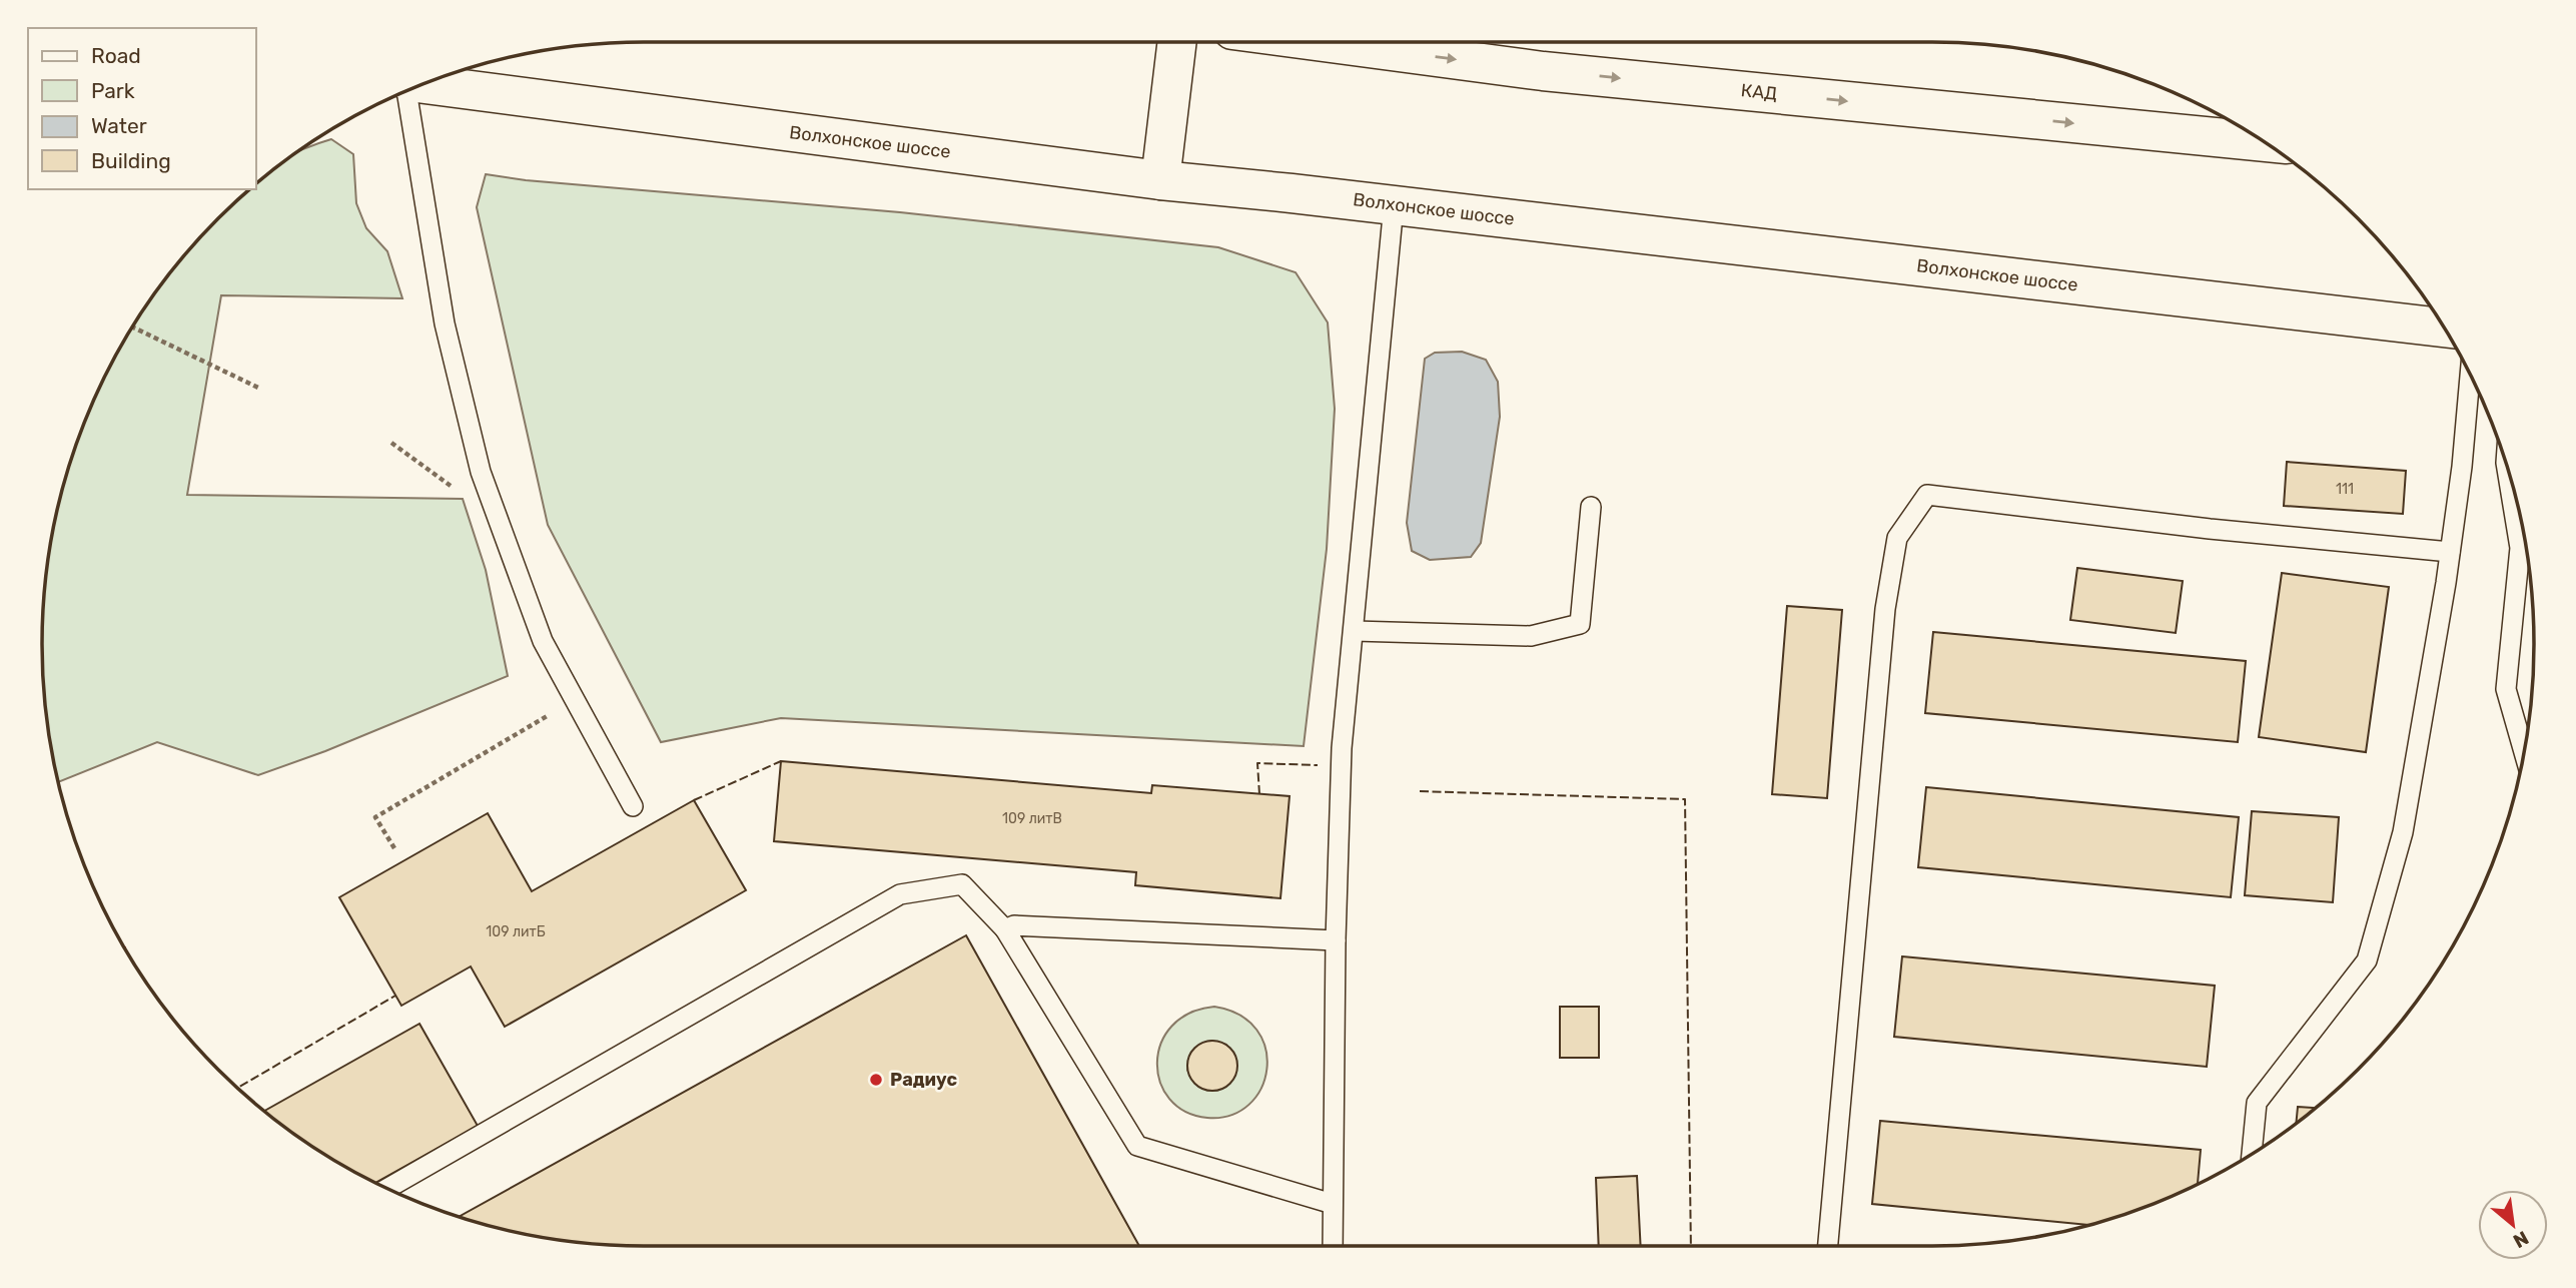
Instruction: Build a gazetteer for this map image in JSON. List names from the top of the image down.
{
  "streets": {
    "main road": ["КАД", "Волхонское шоссе"]
  },
  "one_way": ["КАД"],
  "places": ["Радиус"],
  "house_numbers": ["111", "109 литВ", "109 литБ"],
  "legend": [
    "Road",
    "Park",
    "Water",
    "Building"
  ],
  "north": "bottom right"
}
